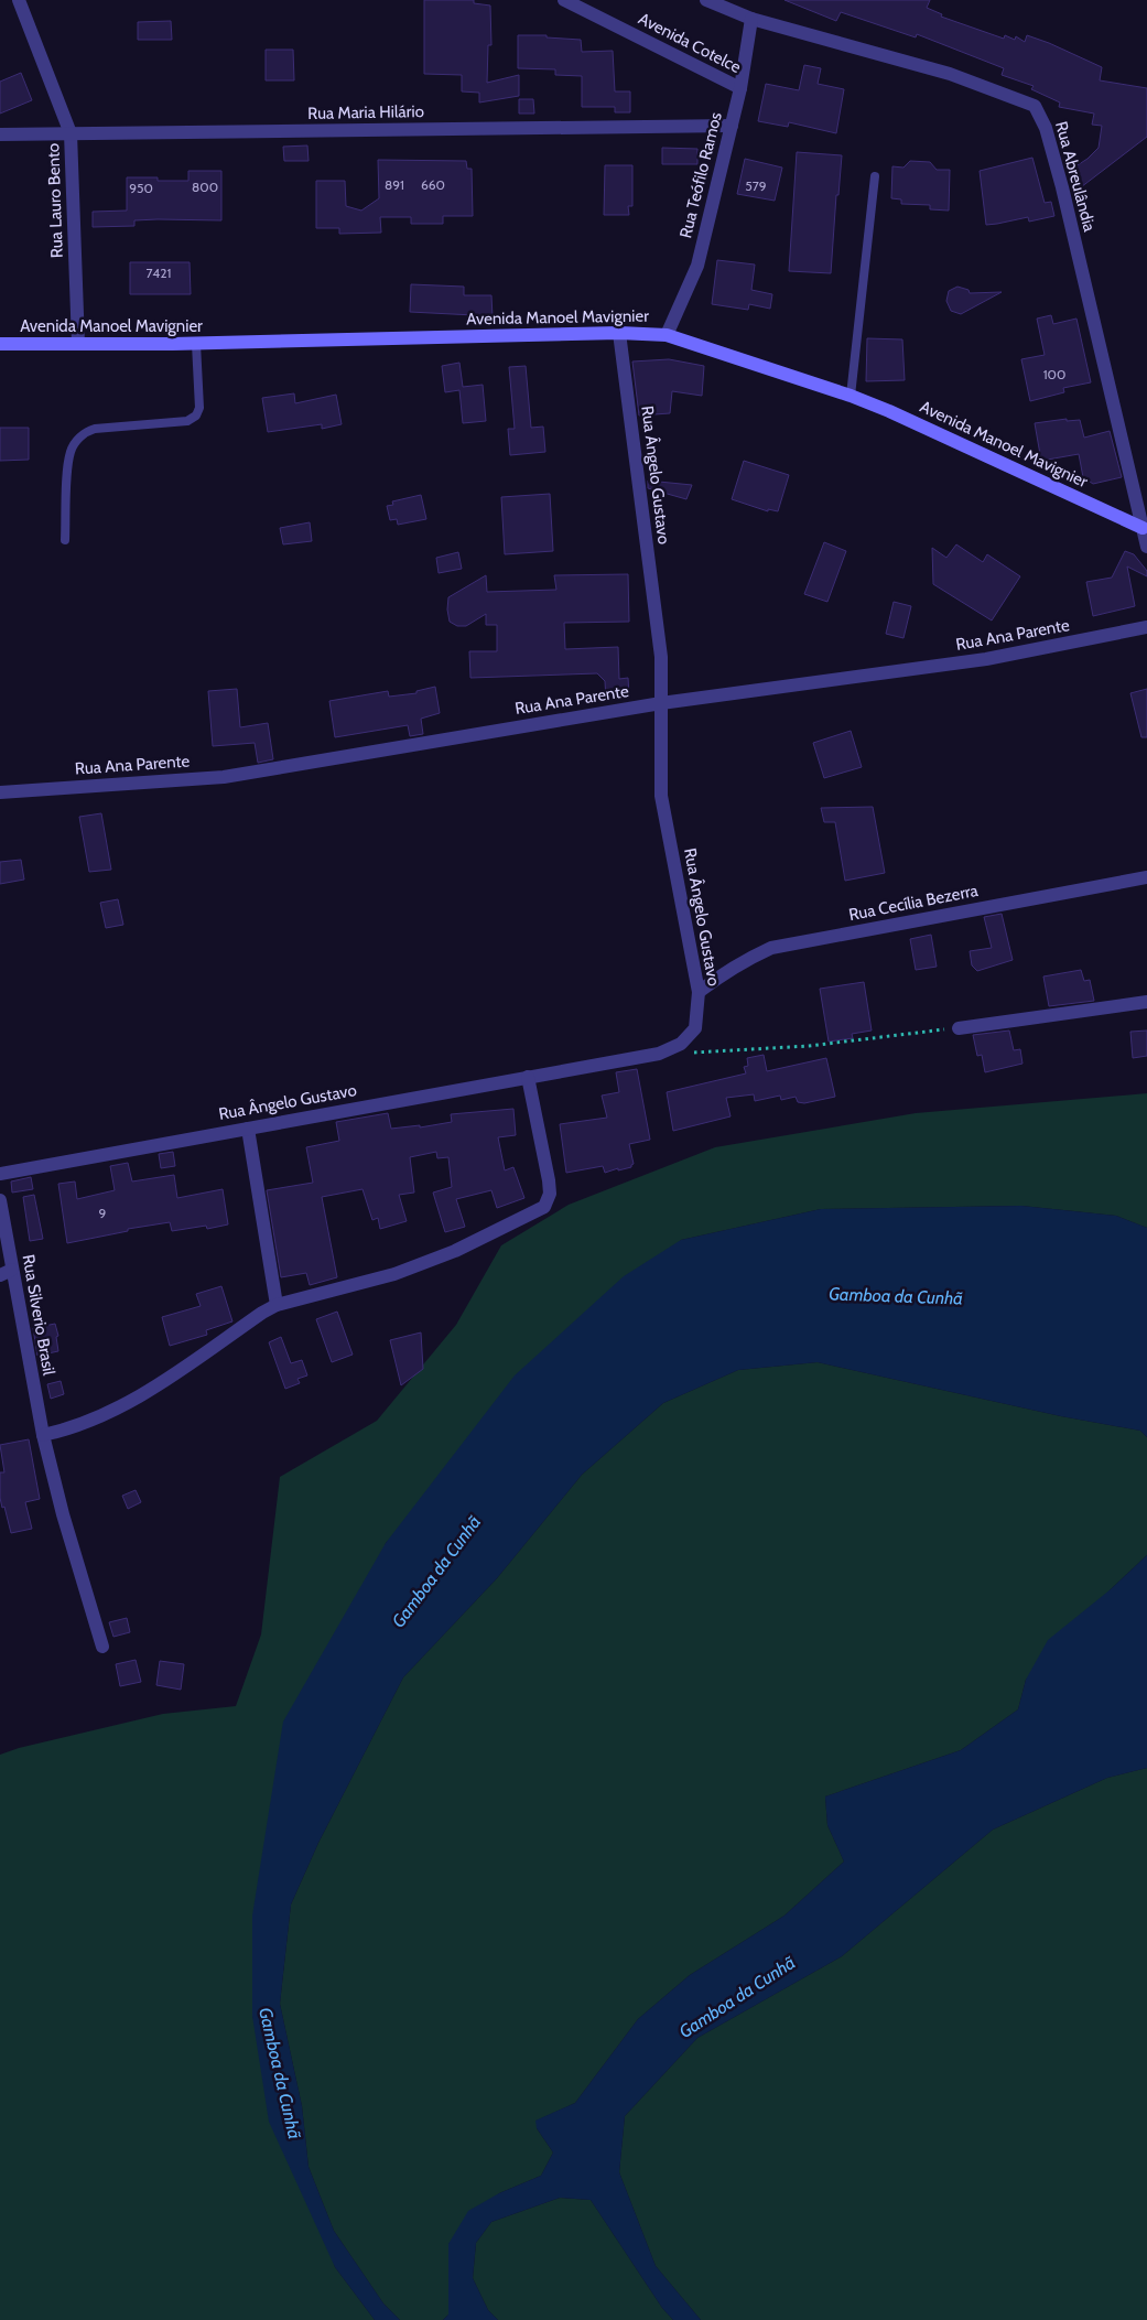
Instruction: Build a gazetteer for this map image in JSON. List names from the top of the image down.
{
  "streets": {
    "street": [
      "Avenida Cotelce",
      "Rua Maria Hilário",
      "Rua Teófilo Ramos",
      "Rua Abreulândia",
      "Rua Lauro Bento",
      "Avenida Manoel Mavignier",
      "Rua Ângelo Gustavo",
      "Rua Ana Parente",
      "Rua Cecília Bezerra",
      "Rua Silverio Brasil"
    ]
  },
  "crossings": [
    ["Avenida Cotelce", "Rua Teófilo Ramos"],
    ["Rua Maria Hilário", "Rua Teófilo Ramos"],
    ["Rua Maria Hilário", "Rua Lauro Bento"],
    ["Rua Teófilo Ramos", "Rua Abreulândia"],
    ["Rua Teófilo Ramos", "Avenida Manoel Mavignier"],
    ["Rua Abreulândia", "Avenida Manoel Mavignier"],
    ["Rua Lauro Bento", "Avenida Manoel Mavignier"],
    ["Avenida Manoel Mavignier", "Rua Ângelo Gustavo"],
    ["Rua Ângelo Gustavo", "Rua Ana Parente"],
    ["Rua Ângelo Gustavo", "Rua Cecília Bezerra"]
  ],
  "water": ["Gamboa da Cunhã"],
  "house_numbers": [
    "891",
    "660",
    "579",
    "800",
    "950",
    "7421",
    "100",
    "9"
  ]
}
